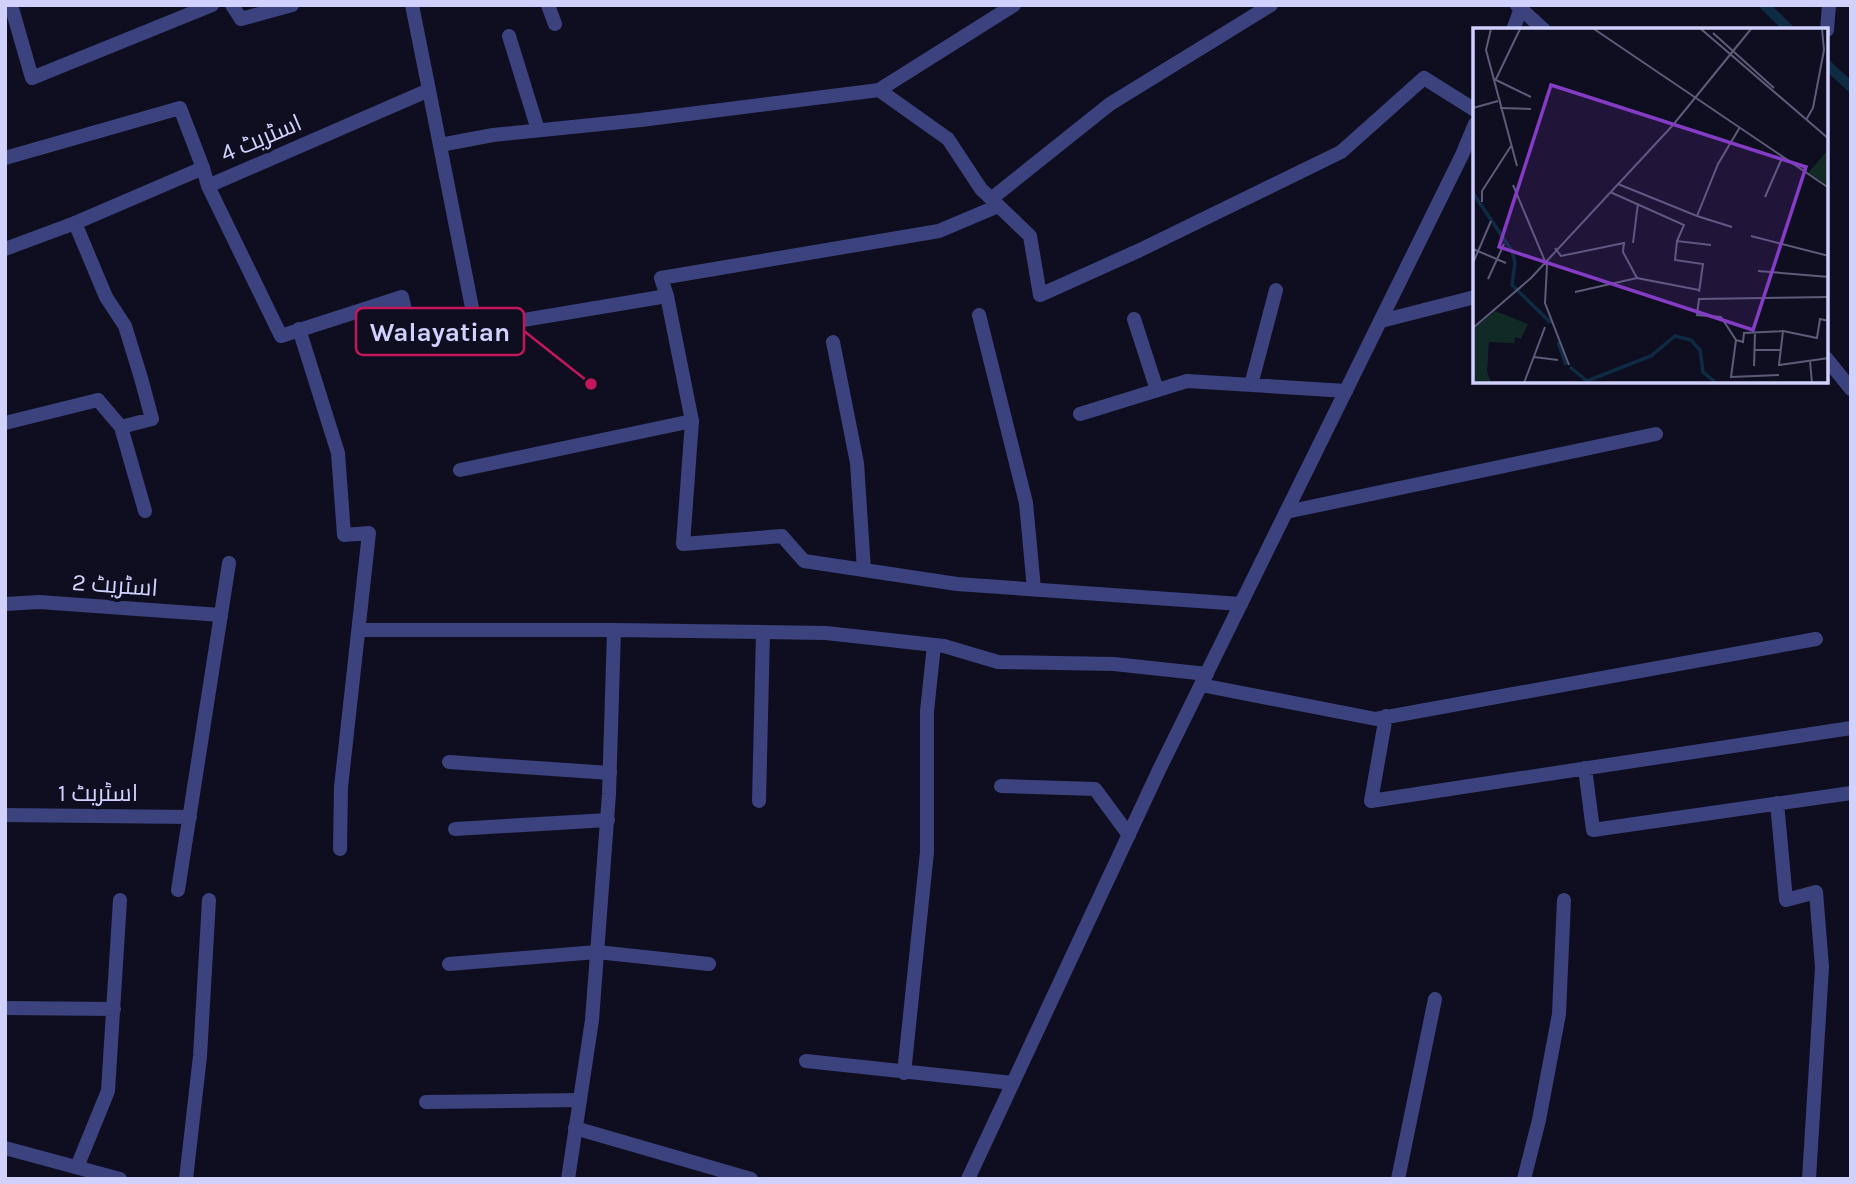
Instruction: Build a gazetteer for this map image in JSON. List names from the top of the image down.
{
  "streets": {
    "street": ["اسٹریٹ 4", "اسٹریٹ 2", "اسٹریٹ 1"]
  },
  "places": ["Walayatian"]
}
